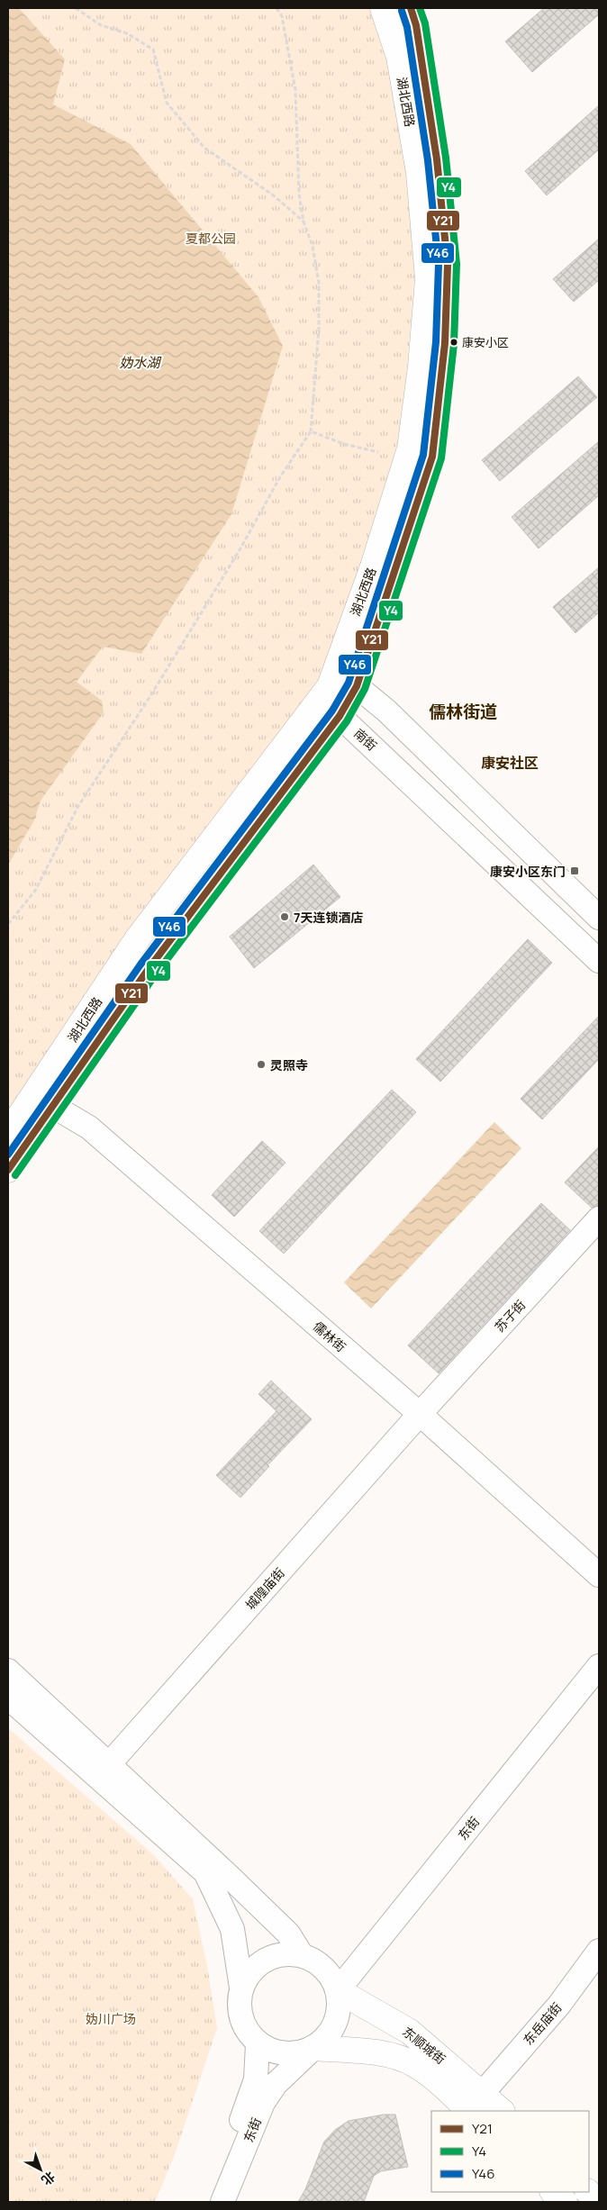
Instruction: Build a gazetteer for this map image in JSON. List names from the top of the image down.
{
  "streets": {
    "main road": ["湖北西路", "东顺城街"],
    "street": [
      "南街",
      "苏子街",
      "儒林街",
      "城隍庙街",
      "东街",
      "东岳庙街"
    ]
  },
  "crossings": [
    ["湖北西路", "南街"],
    ["湖北西路", "儒林街"],
    ["苏子街", "儒林街"],
    ["苏子街", "城隍庙街"],
    ["儒林街", "城隍庙街"],
    ["东街", "东顺城街"],
    ["东岳庙街", "东顺城街"]
  ],
  "districts": ["儒林街道", "康安社区"],
  "water": ["妫水湖"],
  "parks": ["夏都公园", "妫川广场"],
  "places": {
    "other": ["康安小区", "7天连锁酒店", "灵照寺"],
    "transit": ["康安小区东门"]
  },
  "lines": ["transit line Y21", "transit line Y4", "transit line Y46"],
  "legend": ["Y21", "Y4", "Y46"],
  "north": "bottom right"
}
